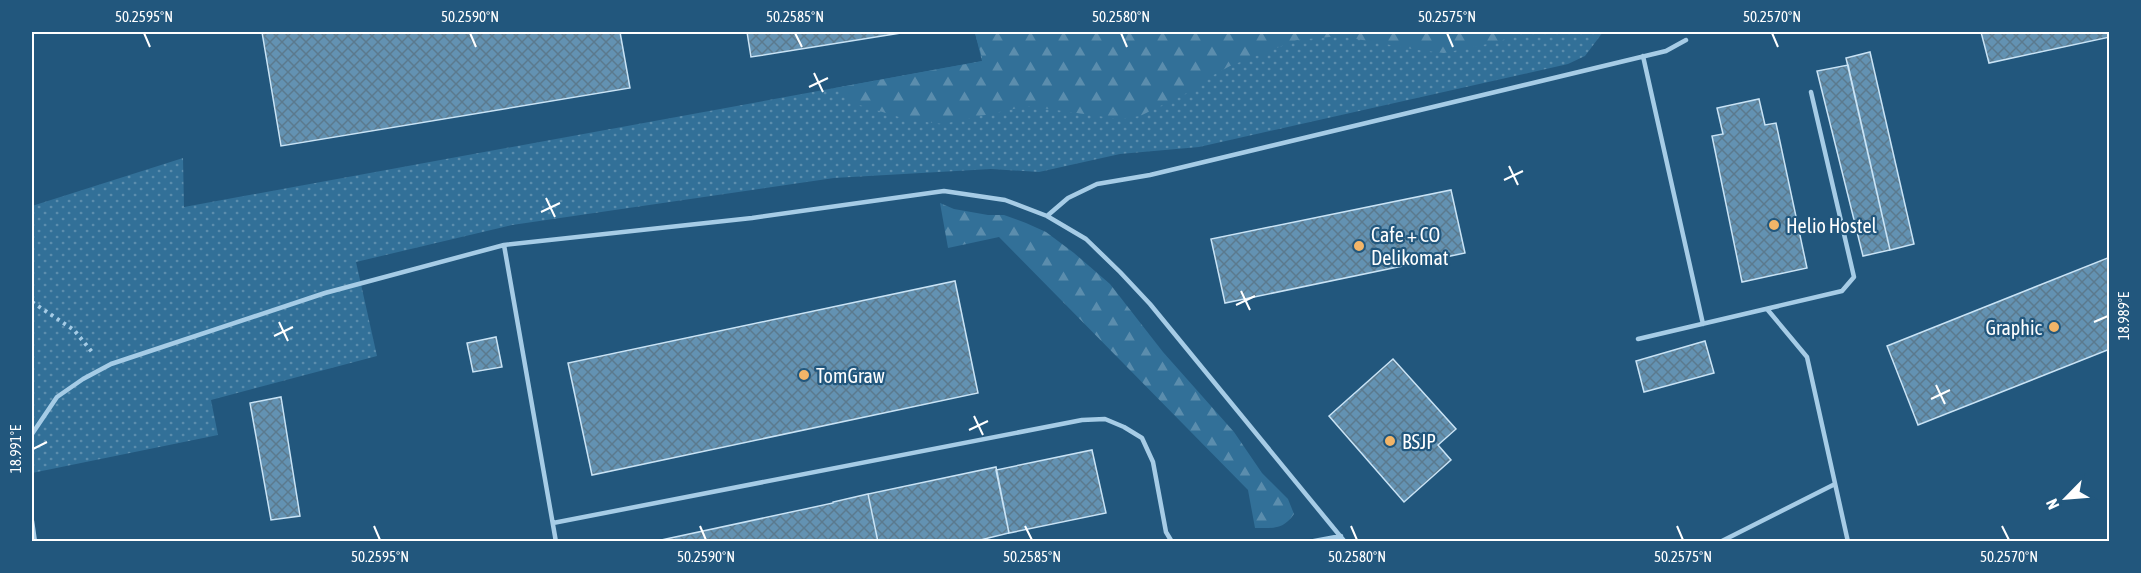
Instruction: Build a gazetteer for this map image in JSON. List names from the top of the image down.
{
  "places": [
    "Helio Hostel",
    "Cafe + CO Delikomat",
    "Graphic",
    "TomGraw",
    "BSJP"
  ],
  "north": "bottom left",
  "coordinates": [
    "50.2595°N",
    "50.2590°N",
    "50.2585°N",
    "50.2580°N",
    "50.2575°N",
    "50.2570°N",
    "18.989°E",
    "18.991°E"
  ]
}
